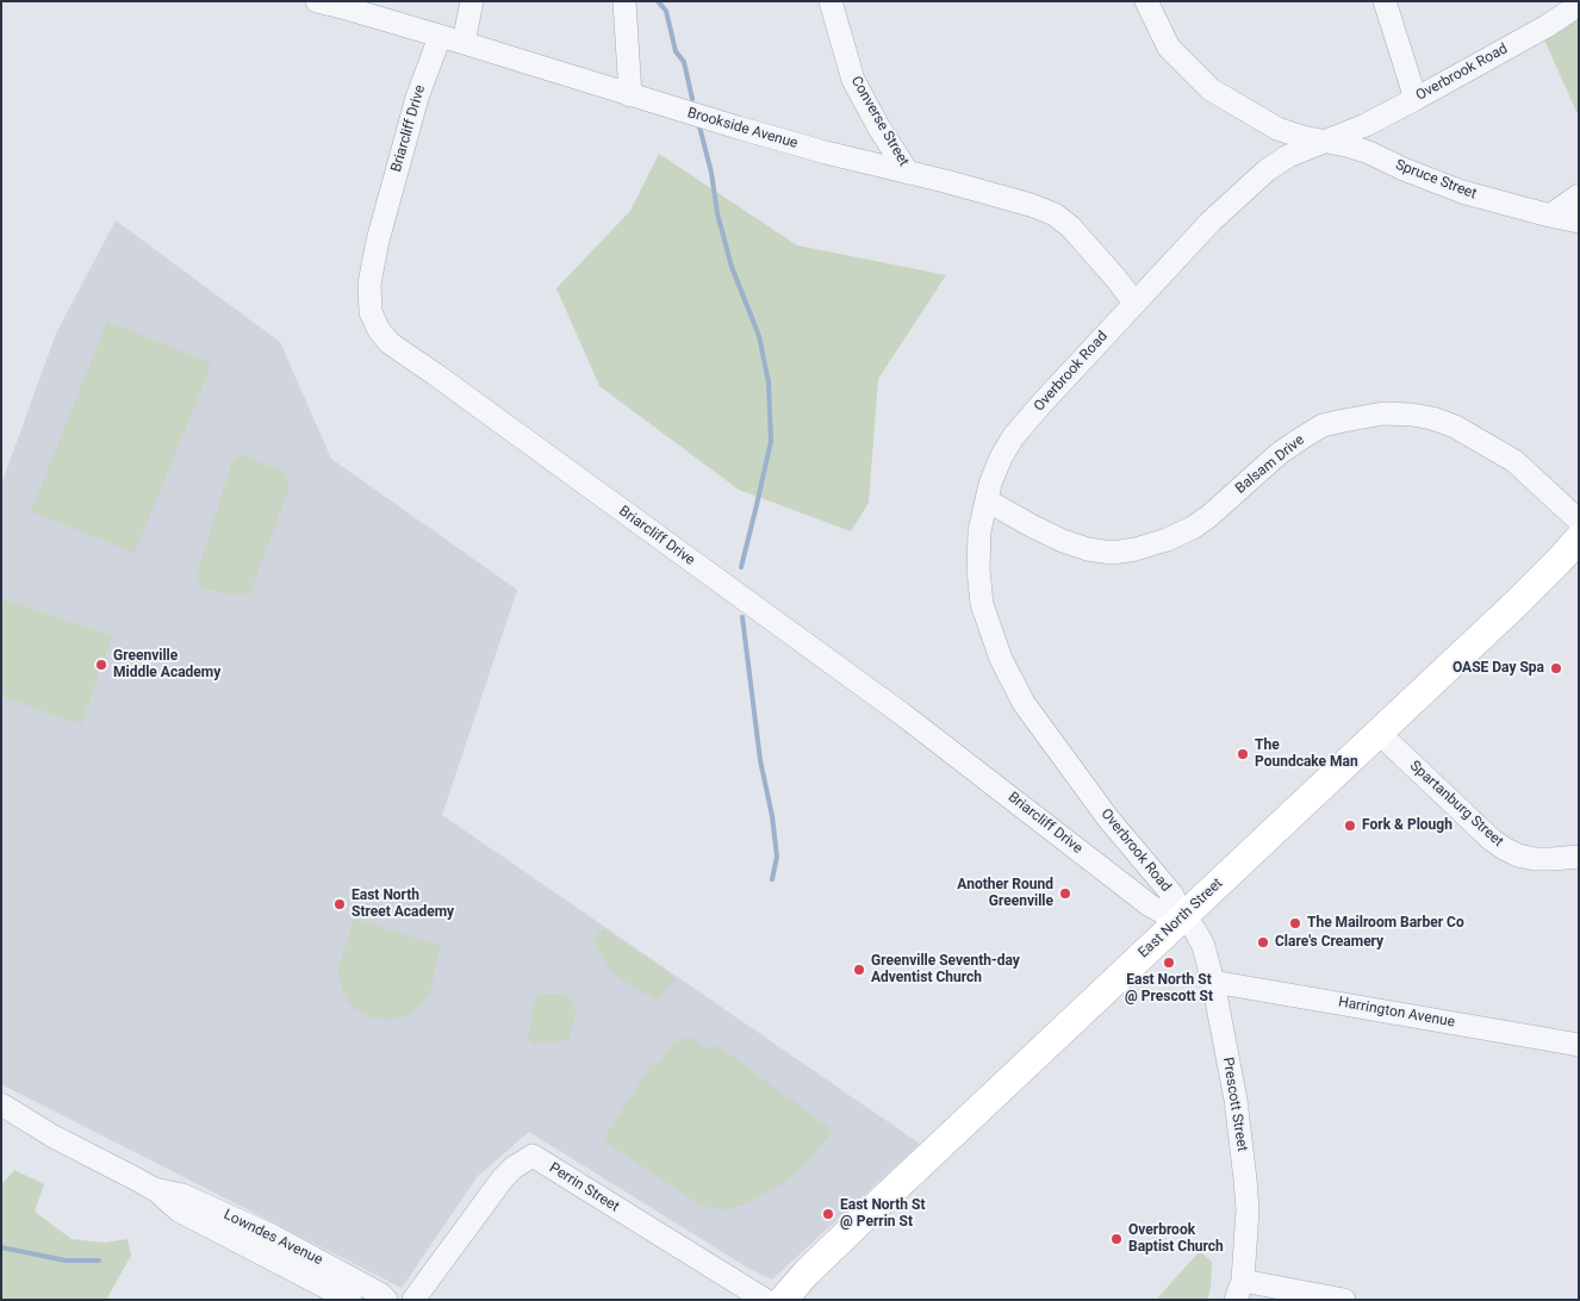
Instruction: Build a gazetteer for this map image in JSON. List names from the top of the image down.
{
  "streets": {
    "main road": ["East North Street"],
    "street": [
      "Overbrook Road",
      "Converse Street",
      "Briarcliff Drive",
      "Brookside Avenue",
      "Spruce Street",
      "Balsam Drive",
      "Spartanburg Street",
      "Harrington Avenue",
      "Prescott Street",
      "Perrin Street",
      "Lowndes Avenue"
    ]
  },
  "crossings": [
    ["Overbrook Road", "Briarcliff Drive"],
    ["Overbrook Road", "Brookside Avenue"],
    ["Overbrook Road", "Spruce Street"],
    ["Overbrook Road", "Balsam Drive"],
    ["Overbrook Road", "East North Street"],
    ["Overbrook Road", "Prescott Street"],
    ["Converse Street", "Brookside Avenue"],
    ["Briarcliff Drive", "Brookside Avenue"],
    ["Briarcliff Drive", "East North Street"],
    ["Briarcliff Drive", "Prescott Street"],
    ["Spartanburg Street", "East North Street"],
    ["East North Street", "Prescott Street"],
    ["Harrington Avenue", "Prescott Street"]
  ],
  "places": [
    "Greenville Middle Academy",
    "OASE Day Spa",
    "The Poundcake Man",
    "Fork & Plough",
    "Another Round Greenville",
    "East North Street Academy",
    "The Mailroom Barber Co",
    "Clare's Creamery",
    "East North St @ Prescott St",
    "Greenville Seventh-day Adventist Church",
    "East North St @ Perrin St",
    "Overbrook Baptist Church"
  ]
}
